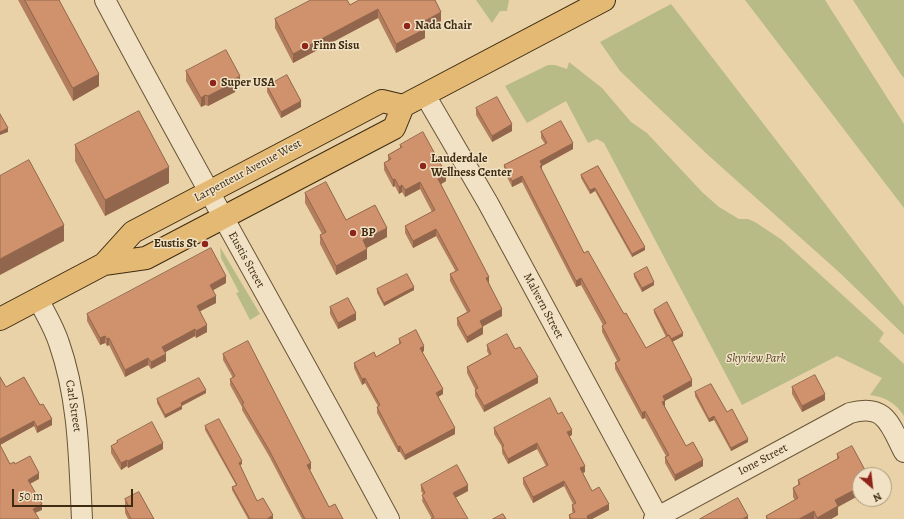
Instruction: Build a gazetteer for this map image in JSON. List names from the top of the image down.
{
  "streets": {
    "main road": ["Larpenteur Avenue West"],
    "street": [
      "Eustis Street",
      "Malvern Street",
      "Carl Street",
      "Ione Street"
    ]
  },
  "crossings": [
    ["Larpenteur Avenue West", "Eustis Street"],
    ["Larpenteur Avenue West", "Carl Street"],
    ["Malvern Street", "Ione Street"]
  ],
  "parks": ["Skyview Park"],
  "places": [
    "Nada Chair",
    "Finn Sisu",
    "Super USA",
    "Lauderdale Wellness Center",
    "BP",
    "Eustis St"
  ],
  "scale_bar": "50 m",
  "north": "bottom right"
}
